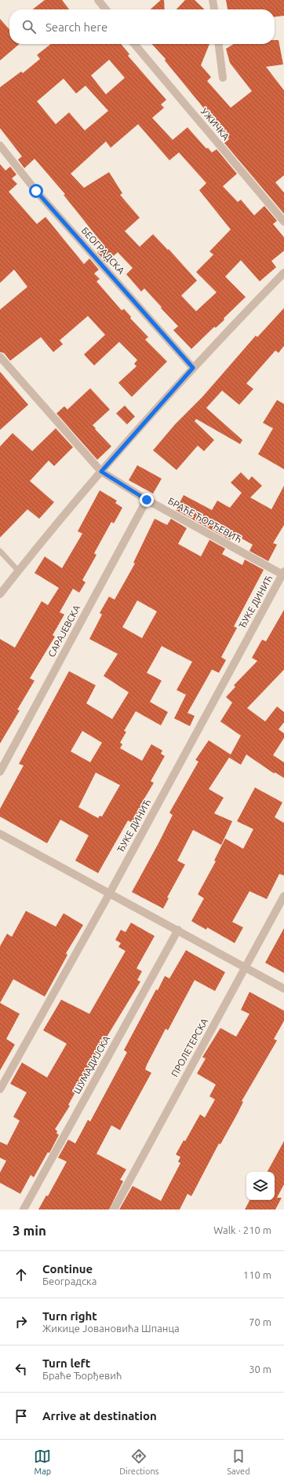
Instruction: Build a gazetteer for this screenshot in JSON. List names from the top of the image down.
{
  "streets": {
    "street": [
      "УЖИЧКА",
      "БЕОГРАДСКА",
      "БРАЋЕ ЂОРЂЕВИЋ",
      "ЂУКЕ ДИНИЋ",
      "САРАЈЕВСКА",
      "ПРОЛЕТЕРСКА",
      "ШУМАДИЈСКА"
    ]
  },
  "crossings": [
    ["БРАЋЕ ЂОРЂЕВИЋ", "ЂУКЕ ДИНИЋ"],
    ["БРАЋЕ ЂОРЂЕВИЋ", "САРАЈЕВСКА"]
  ],
  "page": {
    "search": "Search here",
    "heading": ["3 min", "Walk · 210 m"],
    "list": [
      ["Continue", "Београдска", "110 m"],
      ["Turn right", "Жикице Јовановића Шпанца", "70 m"],
      ["Turn left", "Браће Ђорђевић", "30 m"],
      "Arrive at destination"
    ],
    "nav": ["Map", "Directions", "Saved"]
  }
}
